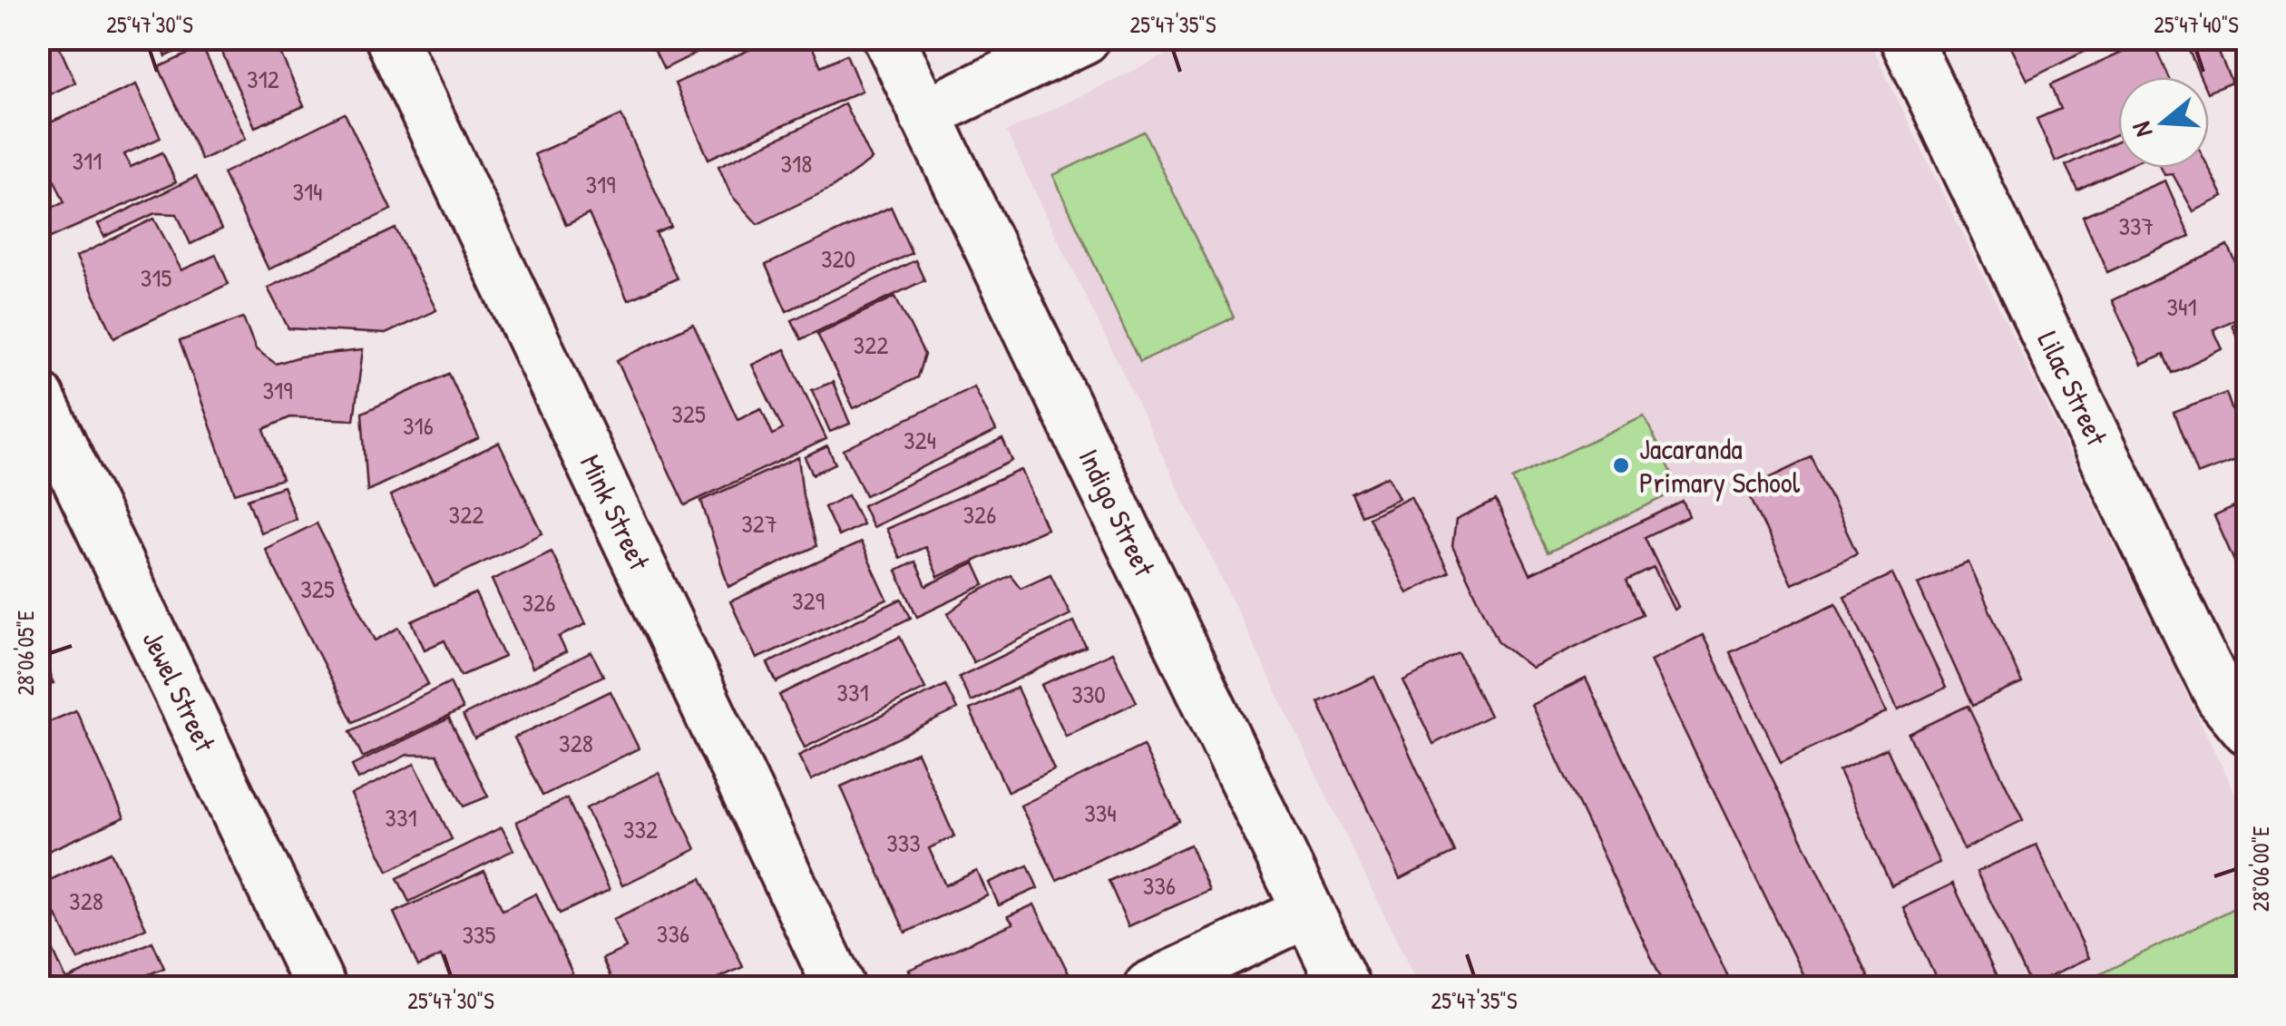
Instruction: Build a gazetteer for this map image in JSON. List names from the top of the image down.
{
  "streets": {
    "street": [
      "Lilac Street",
      "Mink Street",
      "Indigo Street",
      "Jewel Street"
    ]
  },
  "places": ["Jacaranda Primary School"],
  "house_numbers": [
    "312",
    "311",
    "318",
    "319",
    "314",
    "337",
    "320",
    "315",
    "341",
    "322",
    "319",
    "325",
    "316",
    "324",
    "322",
    "326",
    "327",
    "325",
    "329",
    "326",
    "331",
    "330",
    "328",
    "334",
    "331",
    "332",
    "333",
    "336",
    "328",
    "336",
    "335"
  ],
  "north": "left",
  "coordinates": [
    "25°47'30\"S",
    "25°47'35\"S",
    "25°47'40\"S",
    "28°06'05\"E",
    "28°06'00\"E"
  ]
}
